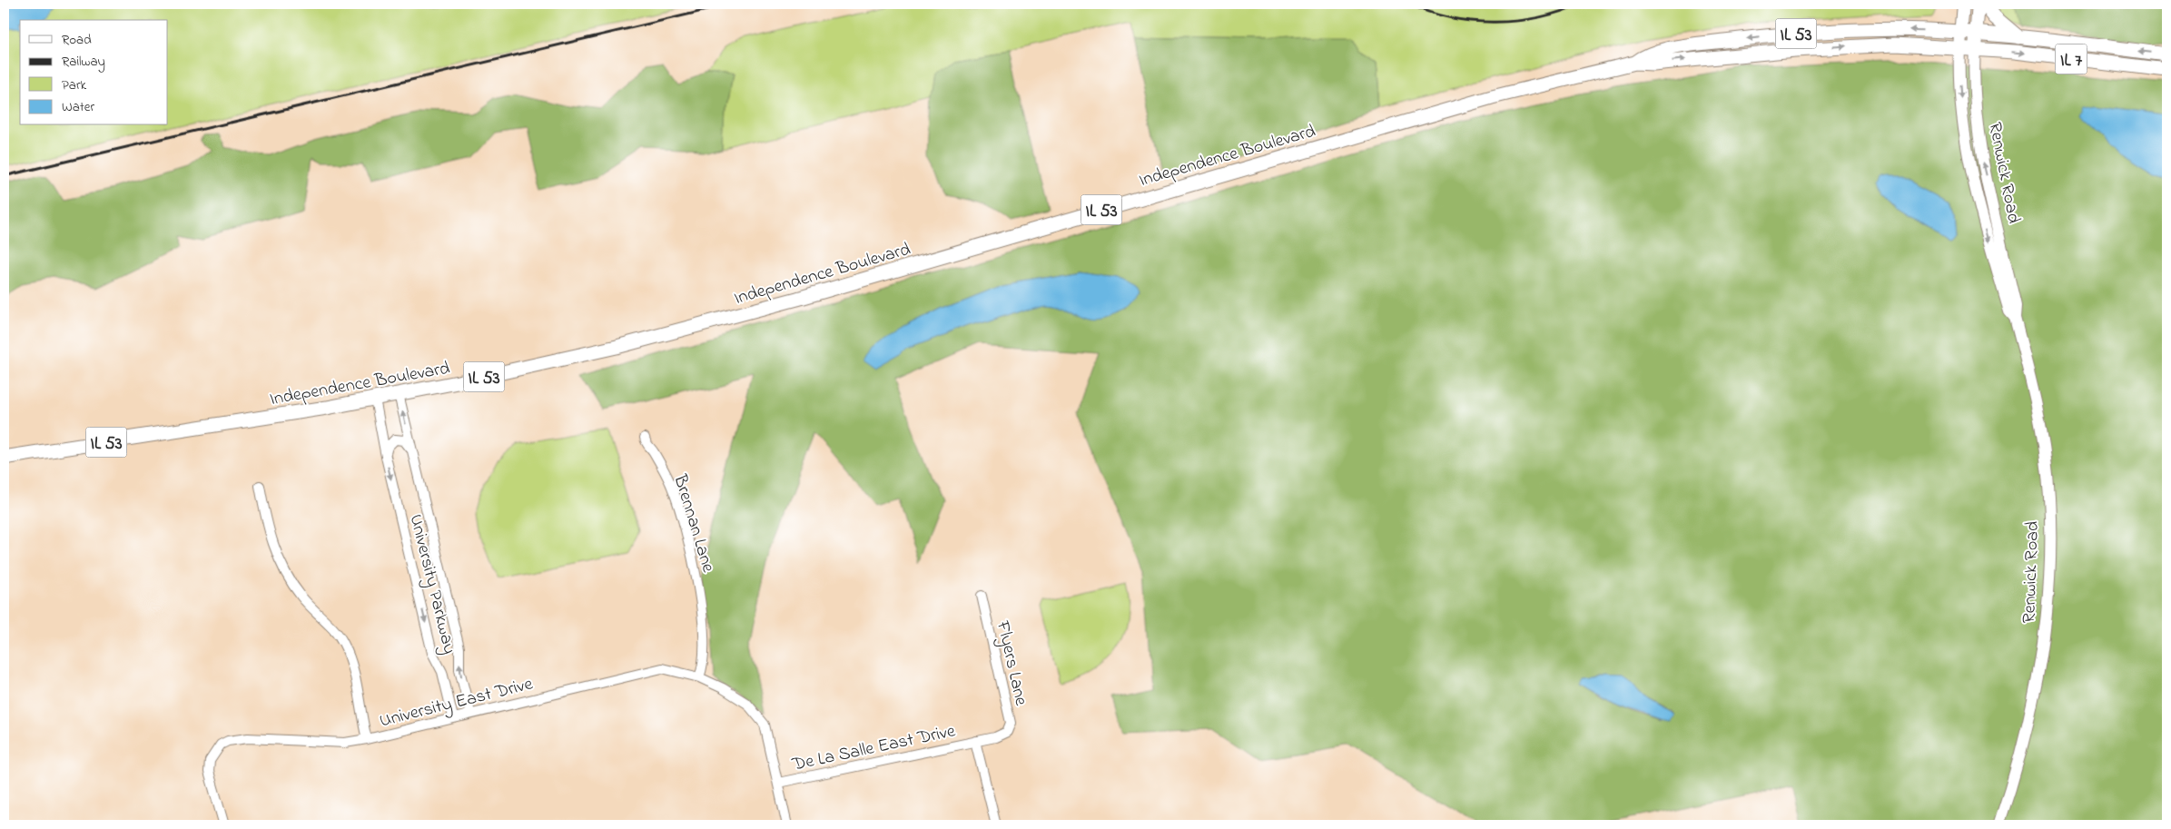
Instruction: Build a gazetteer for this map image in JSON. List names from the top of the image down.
{
  "streets": {
    "main road": [
      "IL 53",
      "IL 7",
      "Independence Boulevard",
      "Renwick Road"
    ],
    "street": [
      "Brennan Lane",
      "University Parkway",
      "Flyers Lane",
      "University East Drive",
      "De La Salle East Drive"
    ]
  },
  "crossings": [
    ["IL 7", "Independence Boulevard"],
    ["IL 7", "Renwick Road"],
    ["Independence Boulevard", "Renwick Road"],
    ["Independence Boulevard", "University Parkway"],
    ["Brennan Lane", "University East Drive"],
    ["University Parkway", "University East Drive"],
    ["Flyers Lane", "De La Salle East Drive"],
    ["University East Drive", "De La Salle East Drive"]
  ],
  "legend": [
    "Road",
    "Railway",
    "Park",
    "Water"
  ]
}
